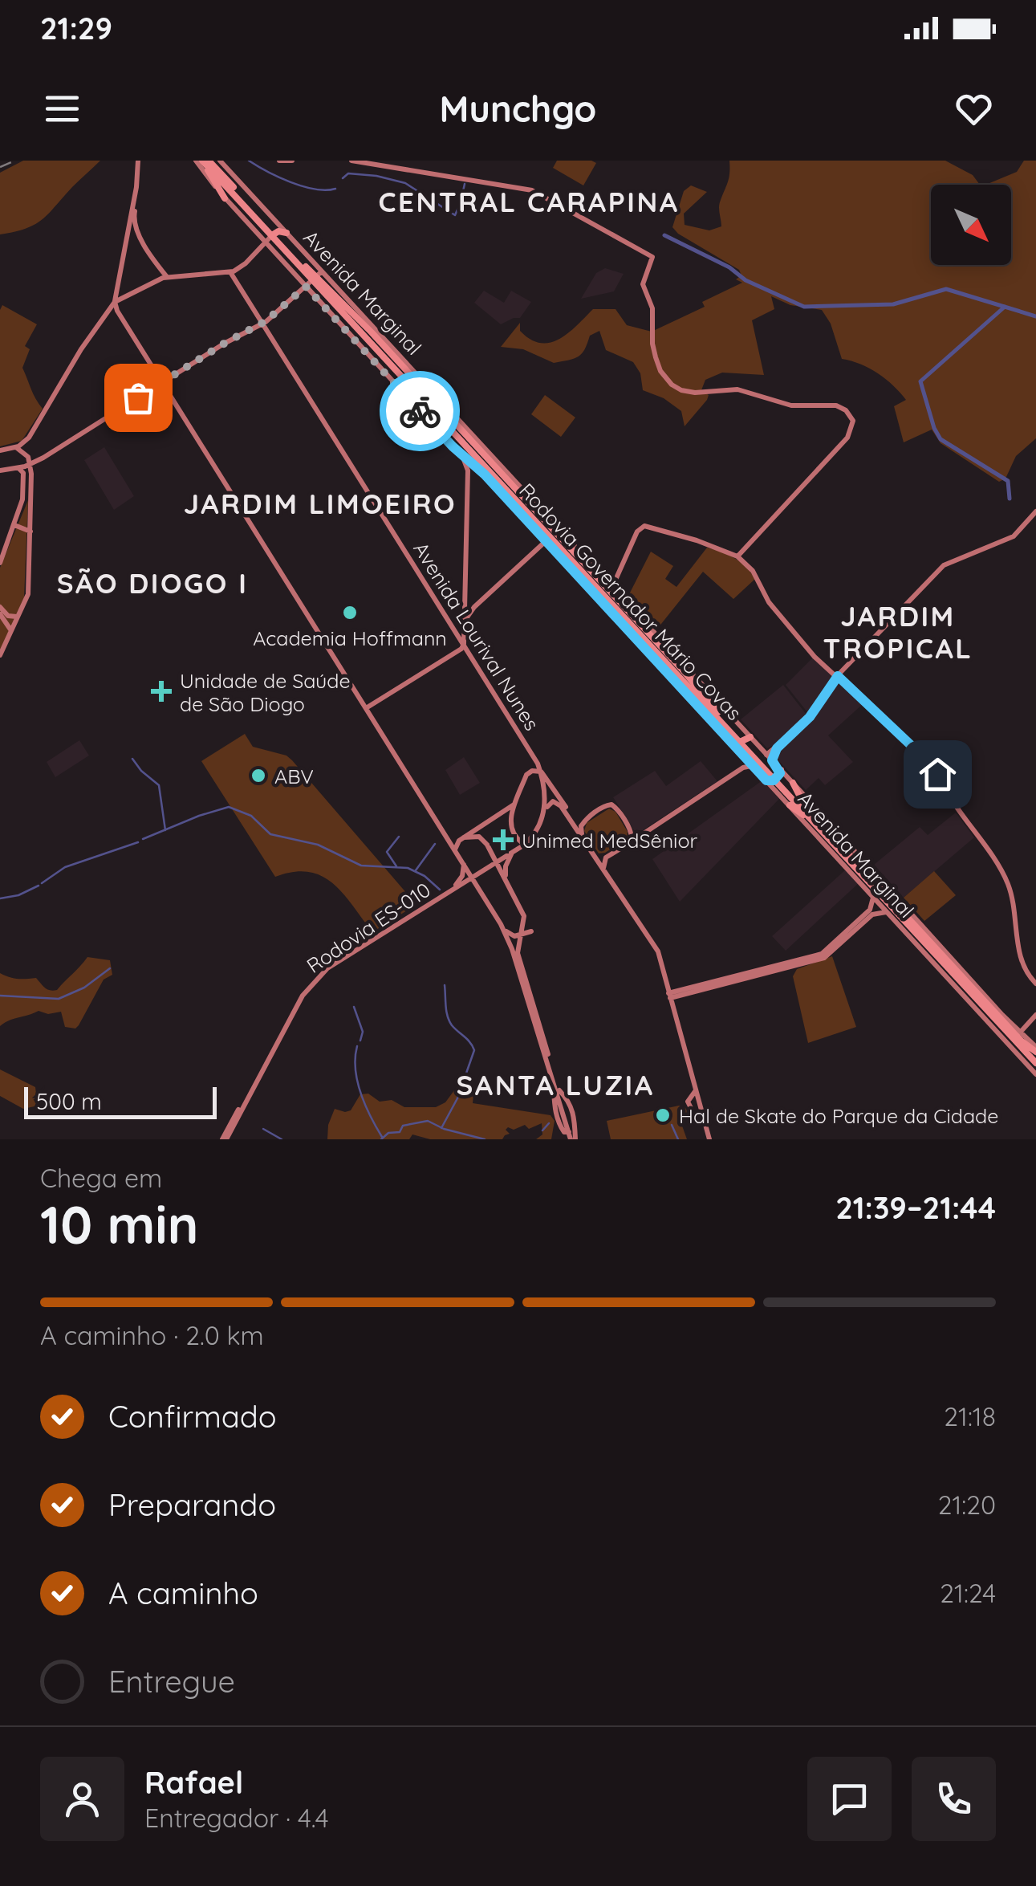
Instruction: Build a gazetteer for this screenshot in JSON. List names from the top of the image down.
{
  "streets": {
    "main road": ["Rodovia Governador Mário Covas"],
    "street": ["Avenida Marginal", "Avenida Lourival Nunes", "Rodovia ES-010"]
  },
  "crossings": [
    ["Avenida Marginal", "Rodovia Governador Mário Covas"]
  ],
  "districts": [
    "CENTRAL CARAPINA",
    "JARDIM LIMOEIRO",
    "SÃO DIOGO I",
    "JARDIM TROPICAL",
    "SANTA LUZIA"
  ],
  "places": {
    "other": ["Academia Hoffmann", "ABV", "Hal de Skate do Parque da Cidade"],
    "health": ["Unidade de Saúde de São Diogo", "Unimed MedSênior"]
  },
  "scale_bar": "500 m",
  "north": "bottom right",
  "page": {
    "status": "21:29",
    "header": "Munchgo",
    "scale": "500 m",
    "heading": ["10 min", "Chega em", "21:39–21:44"],
    "panel": ["Rafael", "Entregador · 4.4"],
    "bar": "A caminho · 2.0 km",
    "list": [
      ["Confirmado", "21:18"],
      ["Preparando", "21:20"],
      ["A caminho", "21:24"],
      "Entregue"
    ]
  }
}
